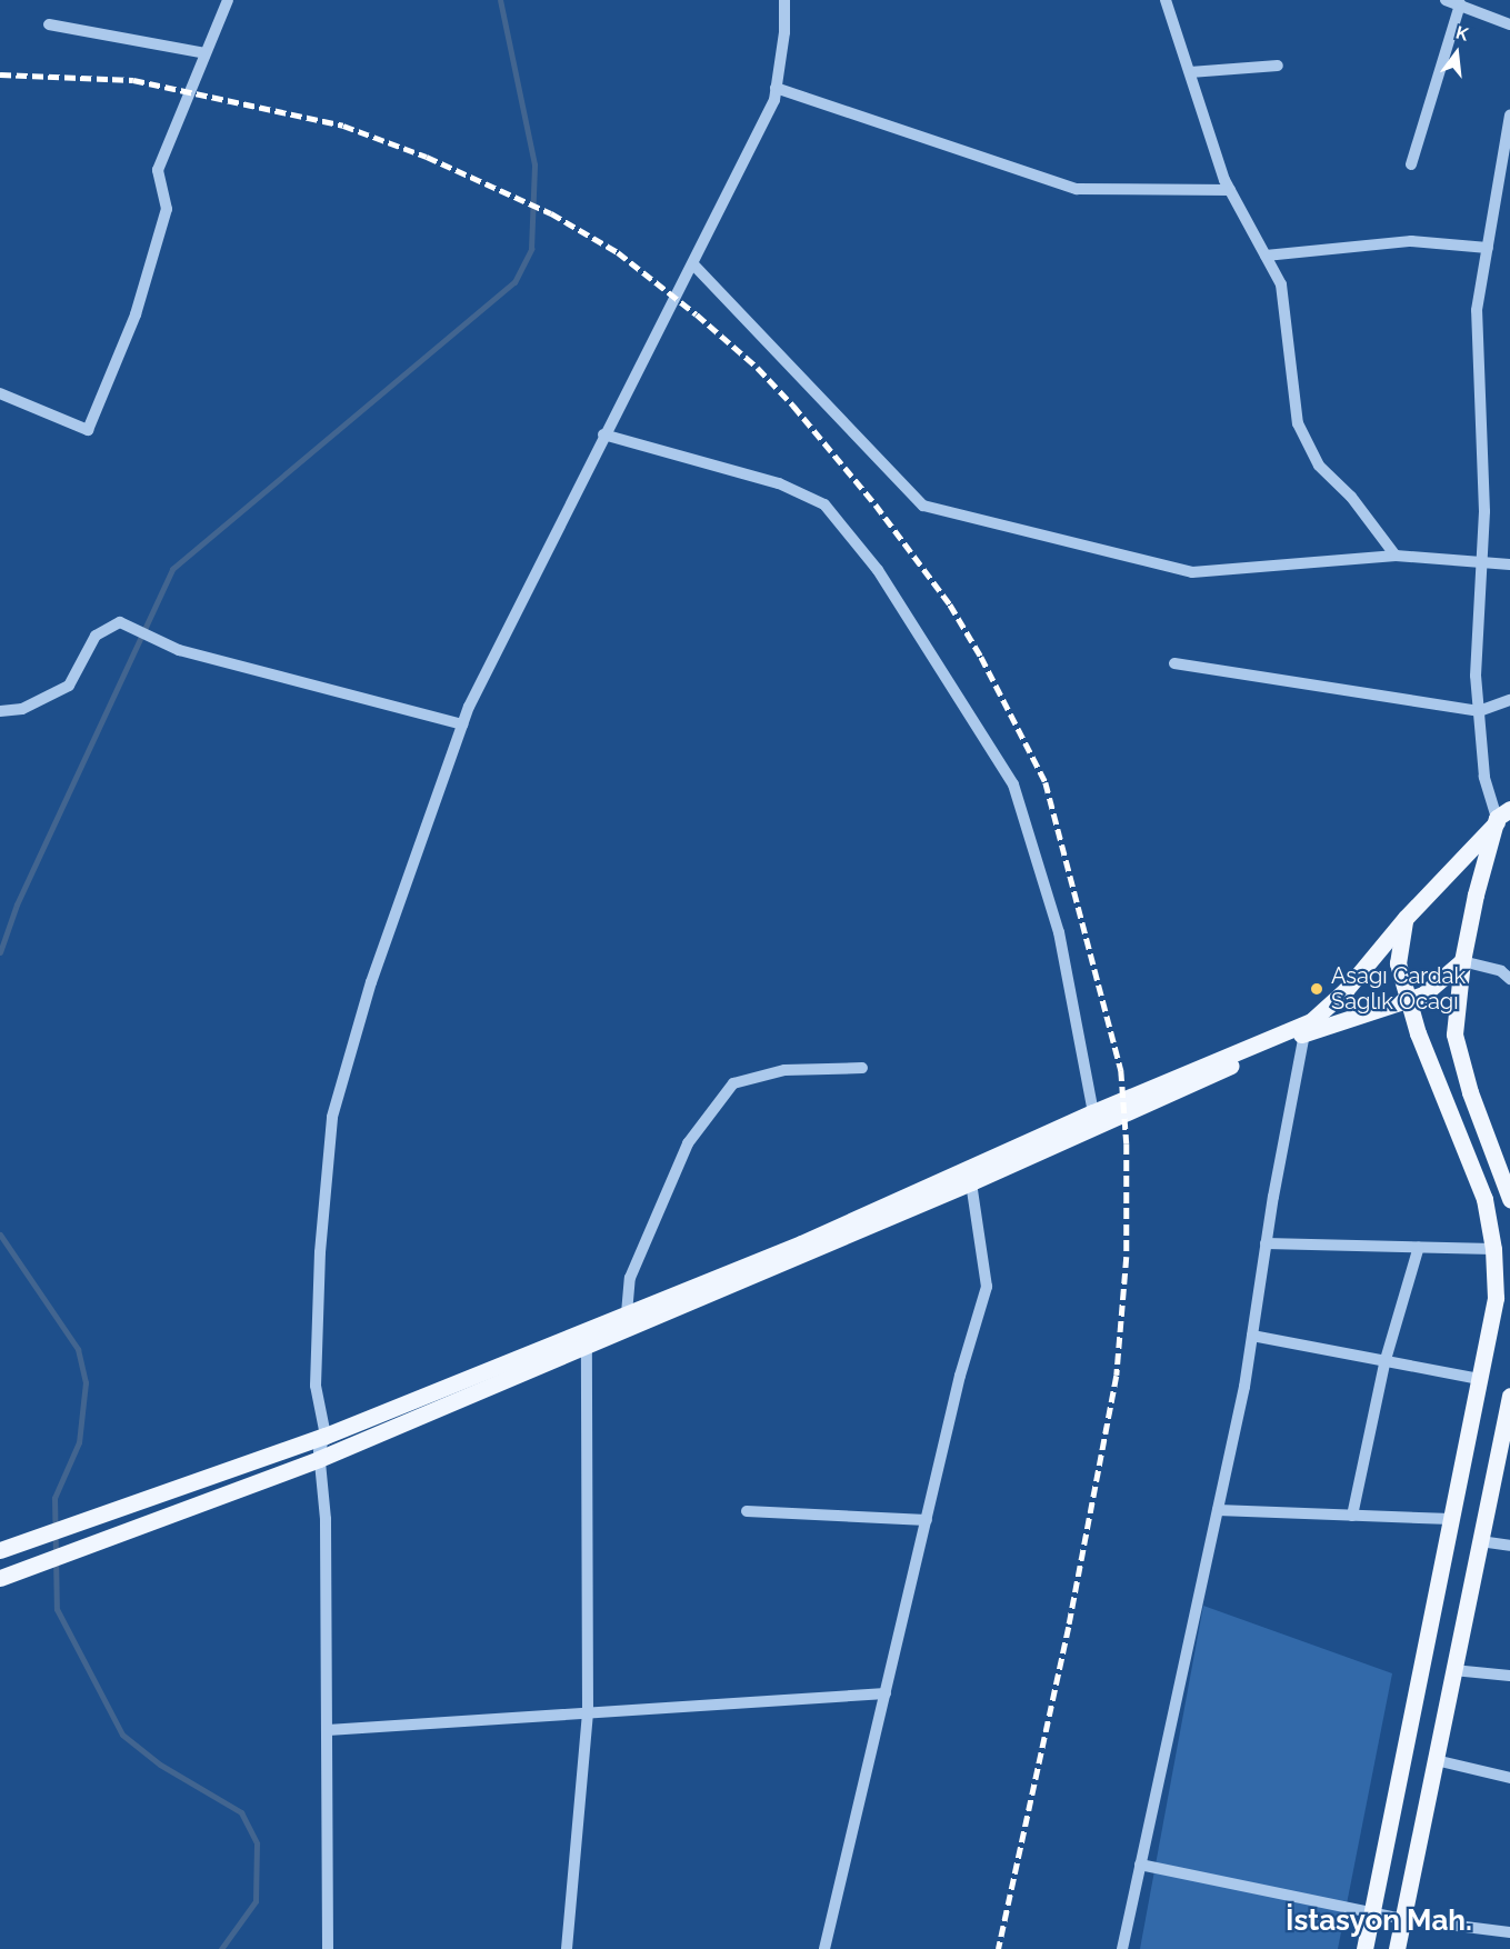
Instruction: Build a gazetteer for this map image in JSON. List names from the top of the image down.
{
  "districts": ["İstasyon Mah."],
  "places": ["Asagı Cardak Saglık Ocagı"],
  "north": "top"
}
